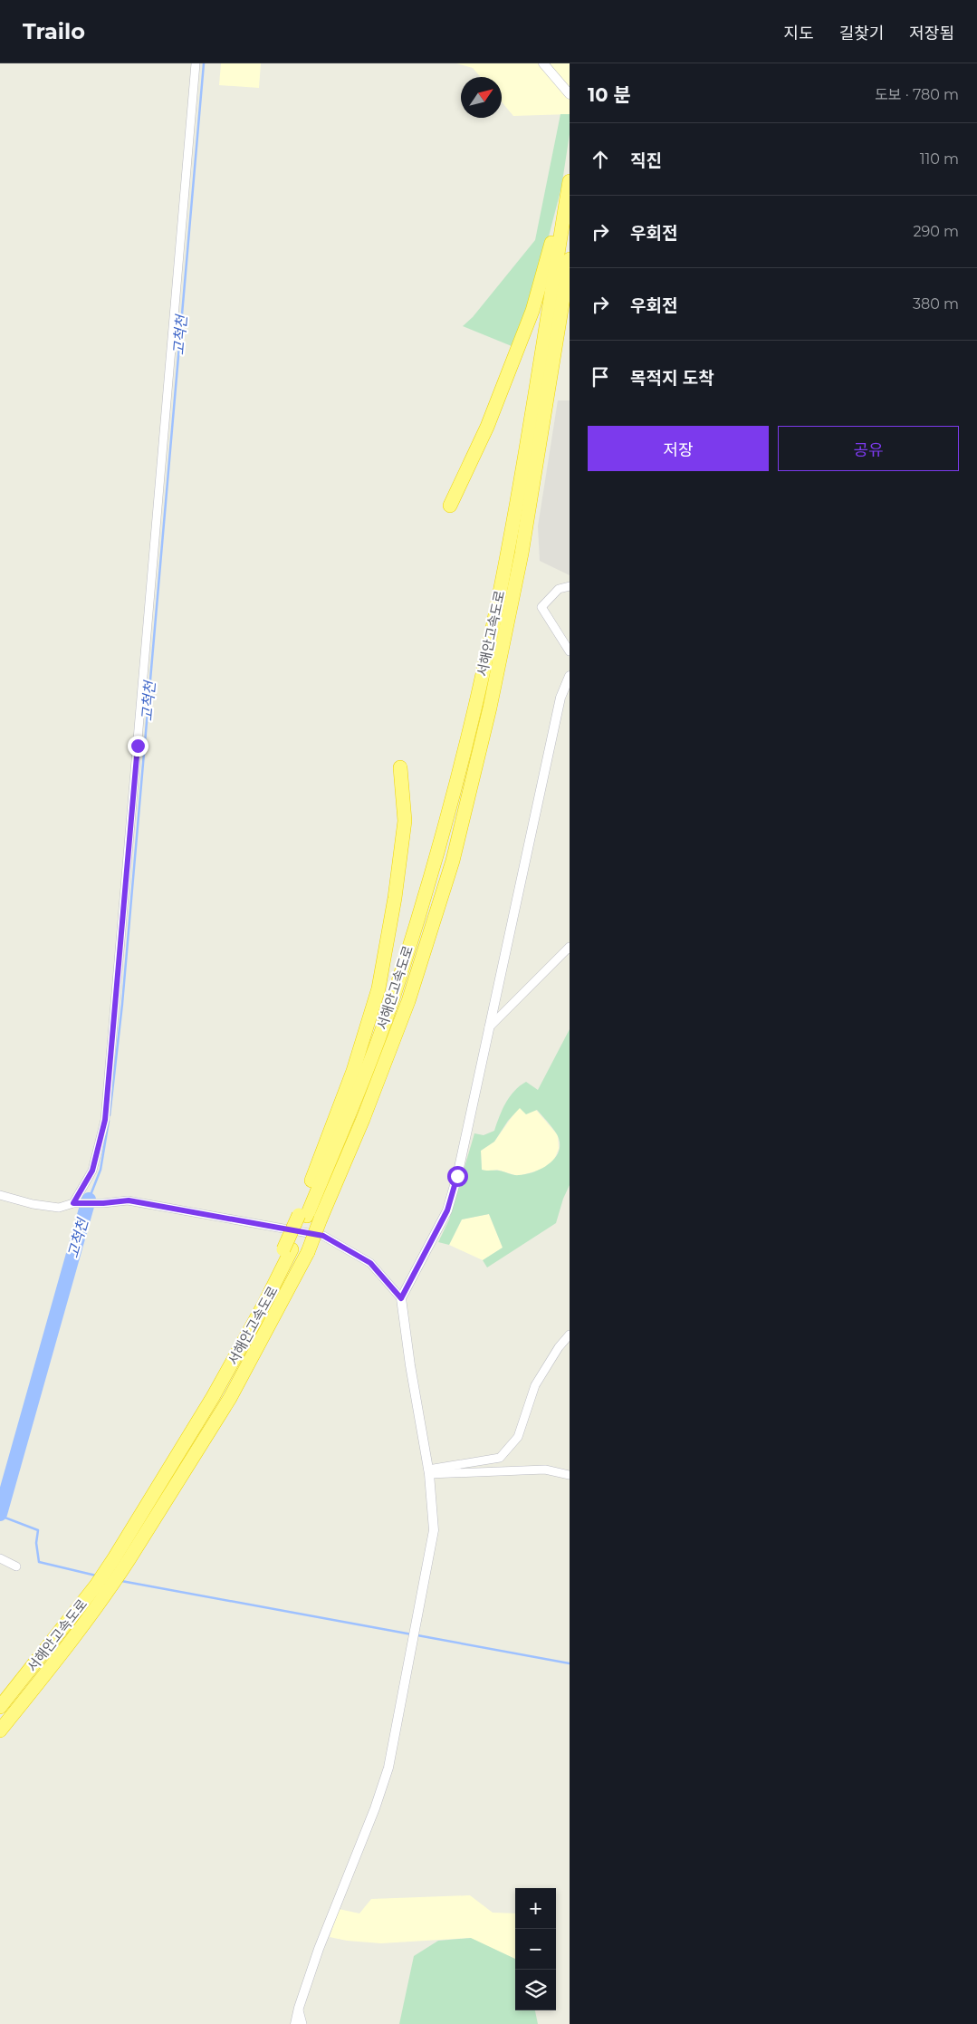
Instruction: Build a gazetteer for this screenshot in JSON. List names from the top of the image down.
{
  "streets": {
    "highway": ["서해안고속도로"]
  },
  "water": ["고척천"],
  "north": "top right",
  "page": {
    "header": "Trailo",
    "nav": ["지도", "길찾기", "저장됨"],
    "heading": ["10 분", "도보 · 780 m"],
    "list": [
      ["직진", "110 m"],
      ["우회전", "290 m"],
      ["우회전", "380 m"],
      "목적지 도착"
    ],
    "buttons": ["저장", "공유"],
    "map_buttons": ["+", "−"]
  }
}
